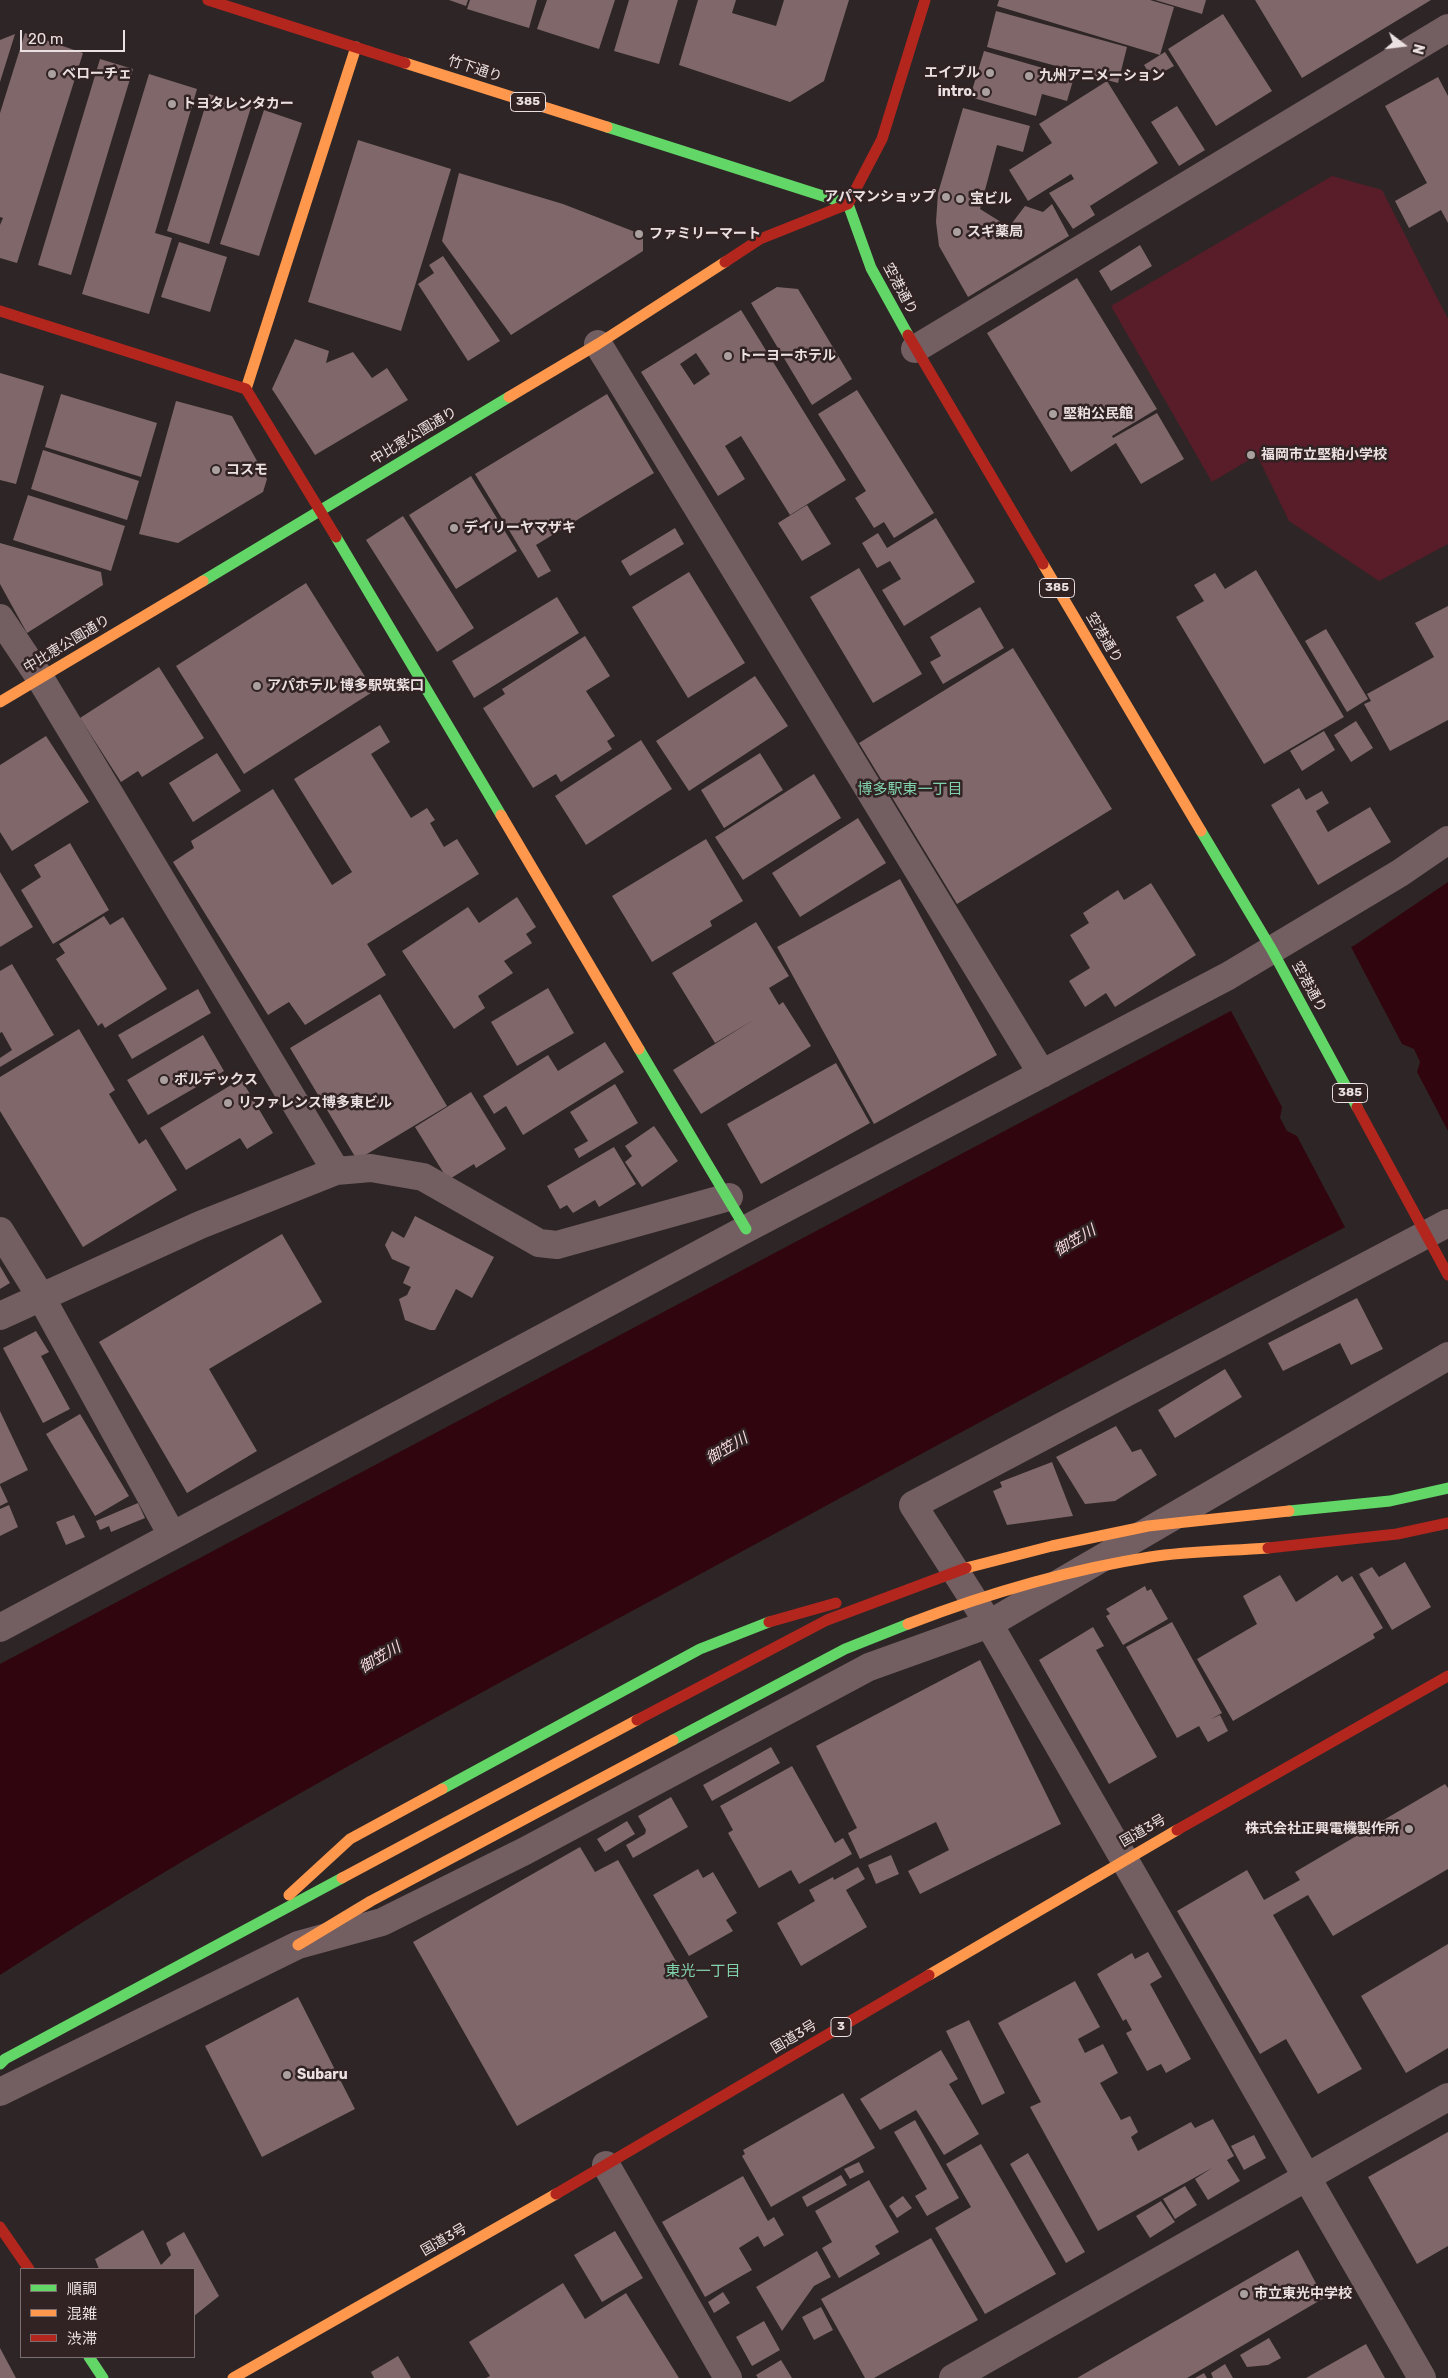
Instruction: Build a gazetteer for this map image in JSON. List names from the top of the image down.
{
  "streets": {
    "main road": [
      "竹下通り",
      "385",
      "空港通り",
      "中比恵公園通り",
      "国道3号",
      "3"
    ]
  },
  "crossings": [
    ["竹下通り", "空港通り"],
    ["竹下通り", "中比恵公園通り"],
    ["空港通り", "中比恵公園通り"]
  ],
  "districts": ["博多駅東一丁目", "東光一丁目"],
  "water": ["御笠川"],
  "places": [
    "エイブル",
    "ベローチェ",
    "九州アニメーション",
    "intro.",
    "トヨタレンタカー",
    "アパマンショップ",
    "宝ビル",
    "スギ薬局",
    "ファミリーマート",
    "トーヨーホテル",
    "堅粕公民館",
    "福岡市立堅粕小学校",
    "コスモ",
    "デイリーヤマザキ",
    "アパホテル 博多駅筑紫口",
    "ボルデックス",
    "リファレンス博多東ビル",
    "株式会社正興電機製作所",
    "Subaru",
    "市立東光中学校"
  ],
  "legend": ["順調", "混雑", "渋滞"],
  "scale_bar": "20 m",
  "north": "right"
}
